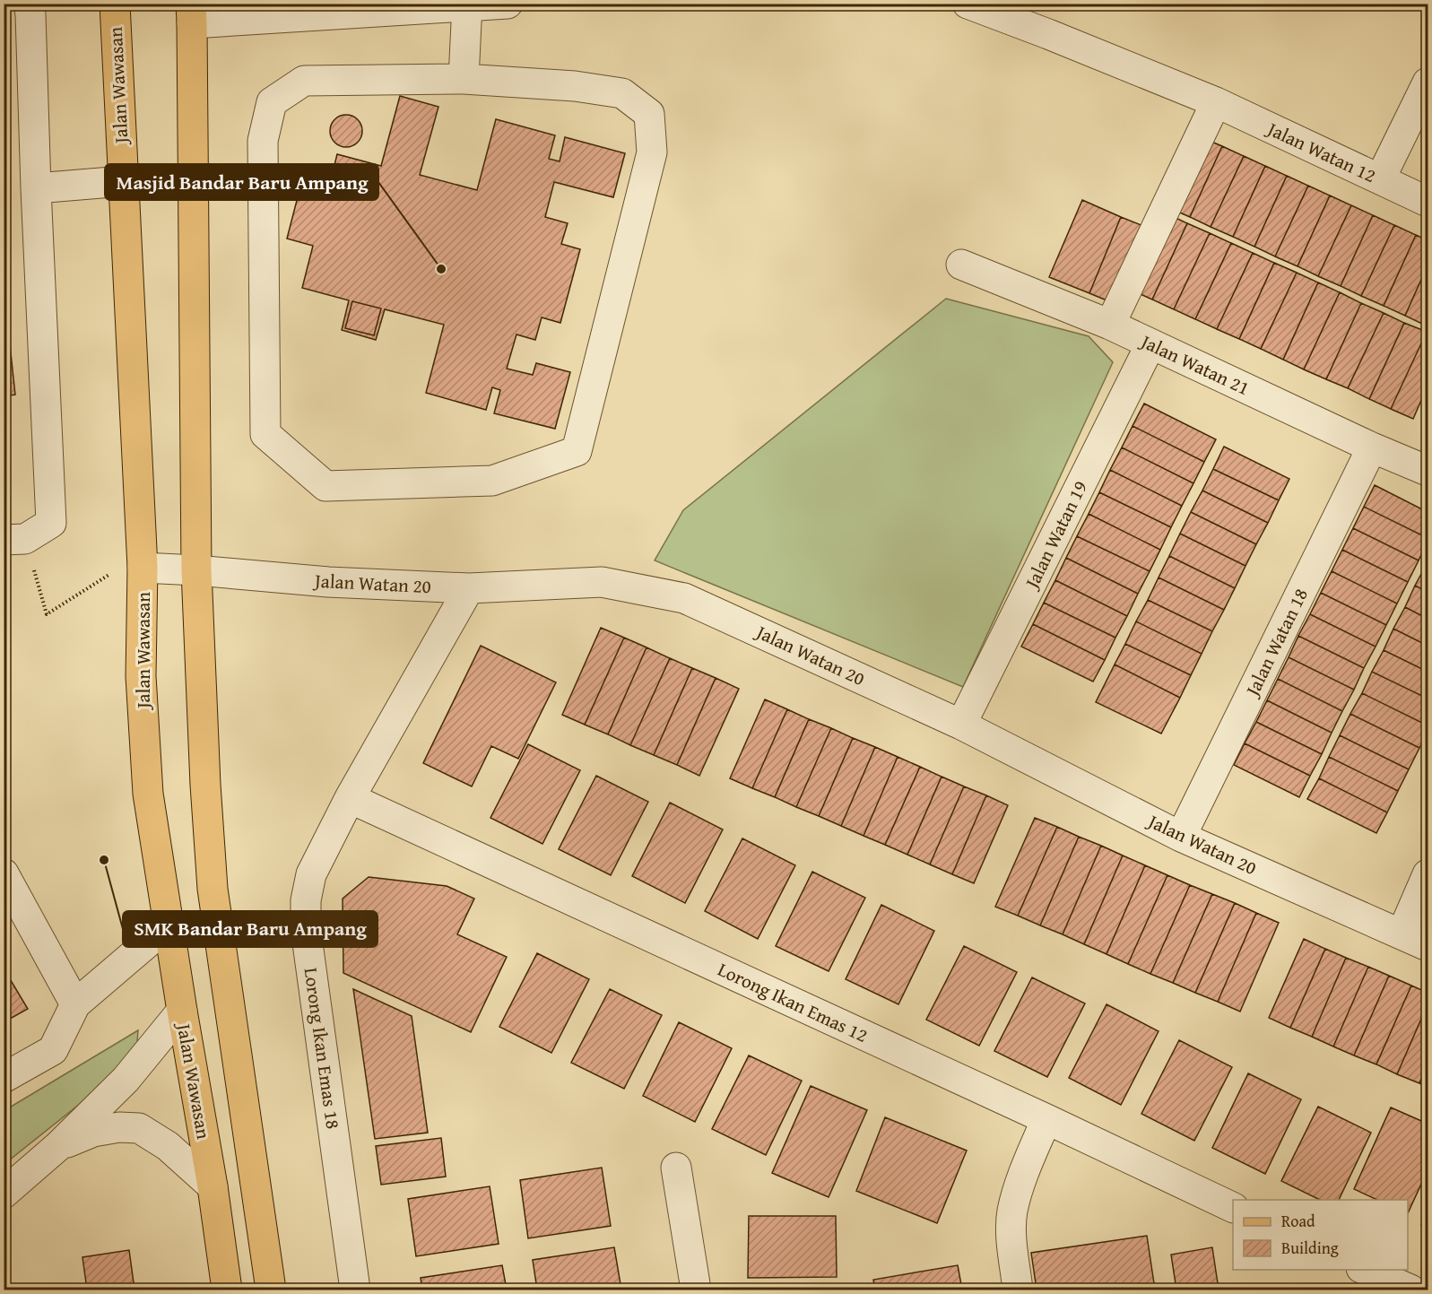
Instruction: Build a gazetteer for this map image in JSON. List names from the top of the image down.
{
  "streets": {
    "main road": ["Jalan Wawasan"],
    "street": [
      "Jalan Watan 12",
      "Jalan Watan 21",
      "Jalan Watan 19",
      "Jalan Watan 20",
      "Jalan Watan 18",
      "Lorong Ikan Emas 12",
      "Lorong Ikan Emas 18"
    ]
  },
  "crossings": [
    ["Jalan Wawasan", "Jalan Watan 20"],
    ["Jalan Watan 21", "Jalan Watan 19"],
    ["Jalan Watan 21", "Jalan Watan 18"],
    ["Jalan Watan 19", "Jalan Watan 20"],
    ["Jalan Watan 20", "Jalan Watan 18"],
    ["Jalan Watan 20", "Lorong Ikan Emas 18"],
    ["Lorong Ikan Emas 12", "Lorong Ikan Emas 18"]
  ],
  "places": ["Masjid Bandar Baru Ampang", "SMK Bandar Baru Ampang"],
  "legend": ["Road", "Building"]
}
